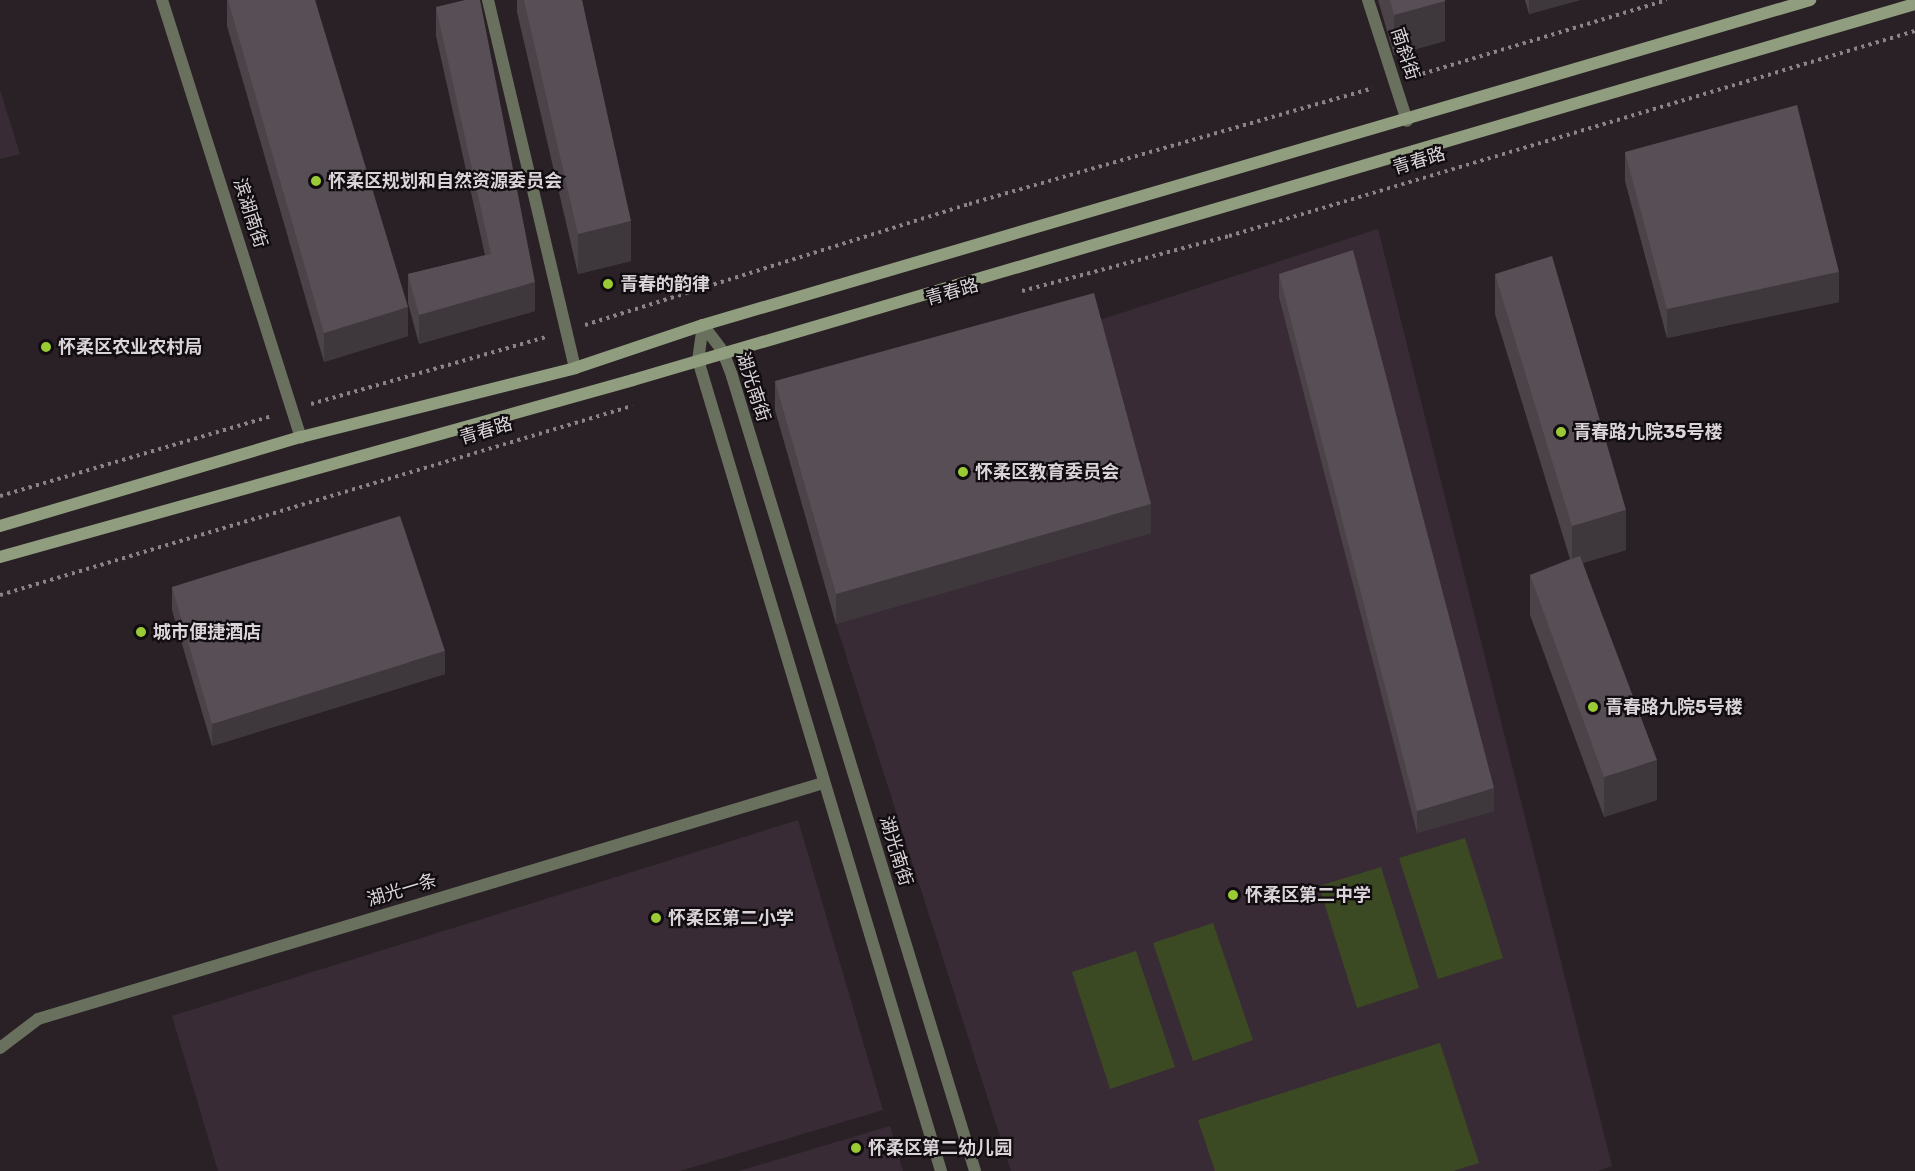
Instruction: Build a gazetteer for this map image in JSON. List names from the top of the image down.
{
  "streets": {
    "main road": ["青春路"],
    "street": [
      "南斜街",
      "滨湖南街",
      "湖光南街",
      "湖光一条"
    ]
  },
  "crossings": [
    ["青春路", "湖光南街"]
  ],
  "places": [
    "怀柔区规划和自然资源委员会",
    "青春的韵律",
    "怀柔区农业农村局",
    "青春路九院35号楼",
    "怀柔区教育委员会",
    "城市便捷酒店",
    "青春路九院5号楼",
    "怀柔区第二中学",
    "怀柔区第二小学",
    "怀柔区第二幼儿园"
  ]
}
